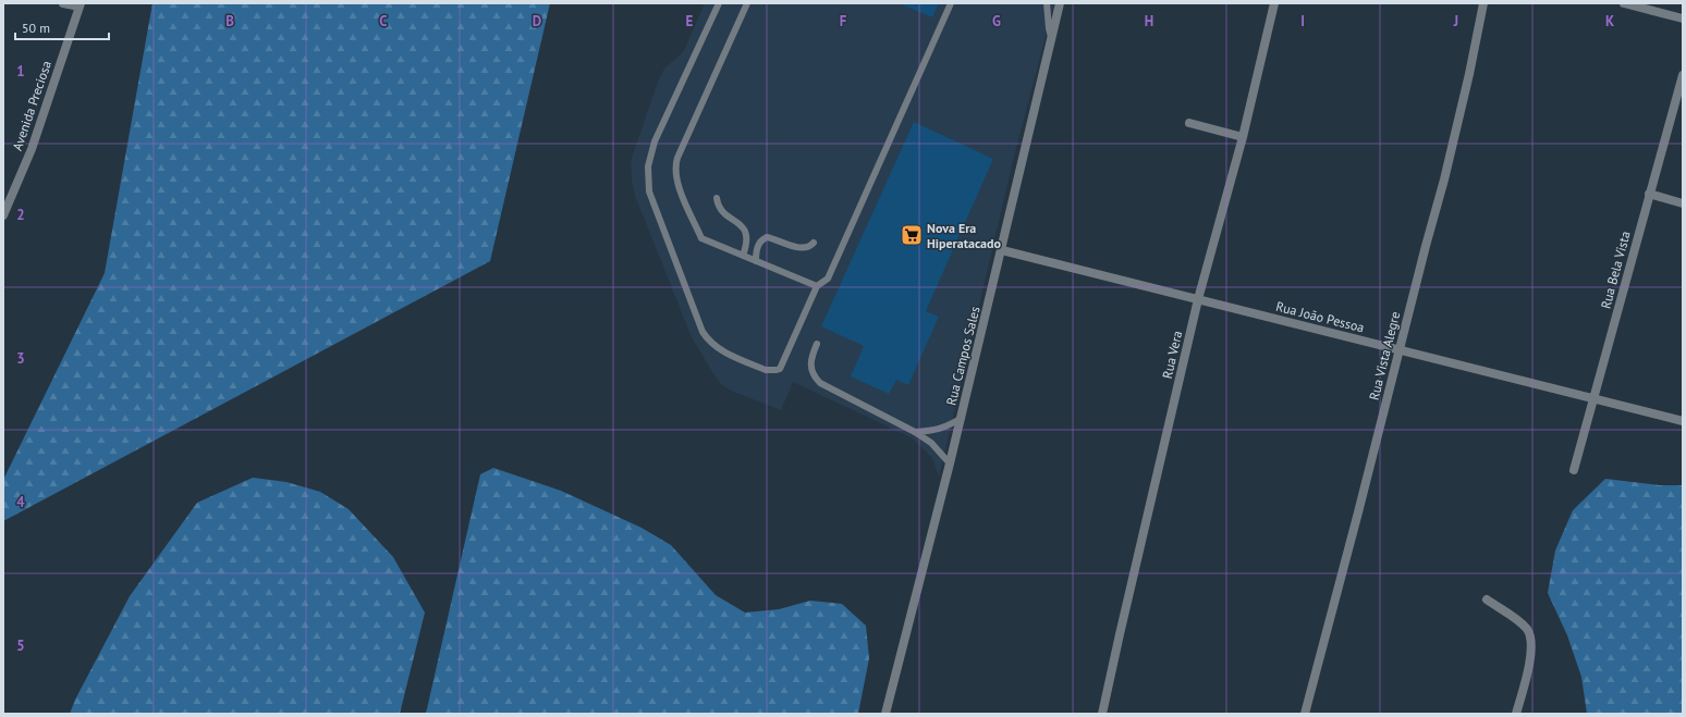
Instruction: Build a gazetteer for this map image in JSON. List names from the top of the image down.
{
  "streets": {
    "street": [
      "Avenida Preciosa",
      "Rua Bela Vista",
      "Rua João Pessoa",
      "Rua Vera",
      "Rua Campos Sales",
      "Rua Vista Alegre"
    ]
  },
  "crossings": [
    ["Rua Bela Vista", "Rua João Pessoa"],
    ["Rua João Pessoa", "Rua Vera"],
    ["Rua João Pessoa", "Rua Campos Sales"],
    ["Rua João Pessoa", "Rua Vista Alegre"]
  ],
  "places": {
    "supermarket": ["Nova Era Hiperatacado"]
  },
  "scale_bar": "50 m",
  "grid": {
    "columns": [
      "B",
      "C",
      "D",
      "E",
      "F",
      "G",
      "H",
      "I",
      "J",
      "K"
    ],
    "rows": [
      "1",
      "2",
      "3",
      "4",
      "5"
    ]
  }
}
